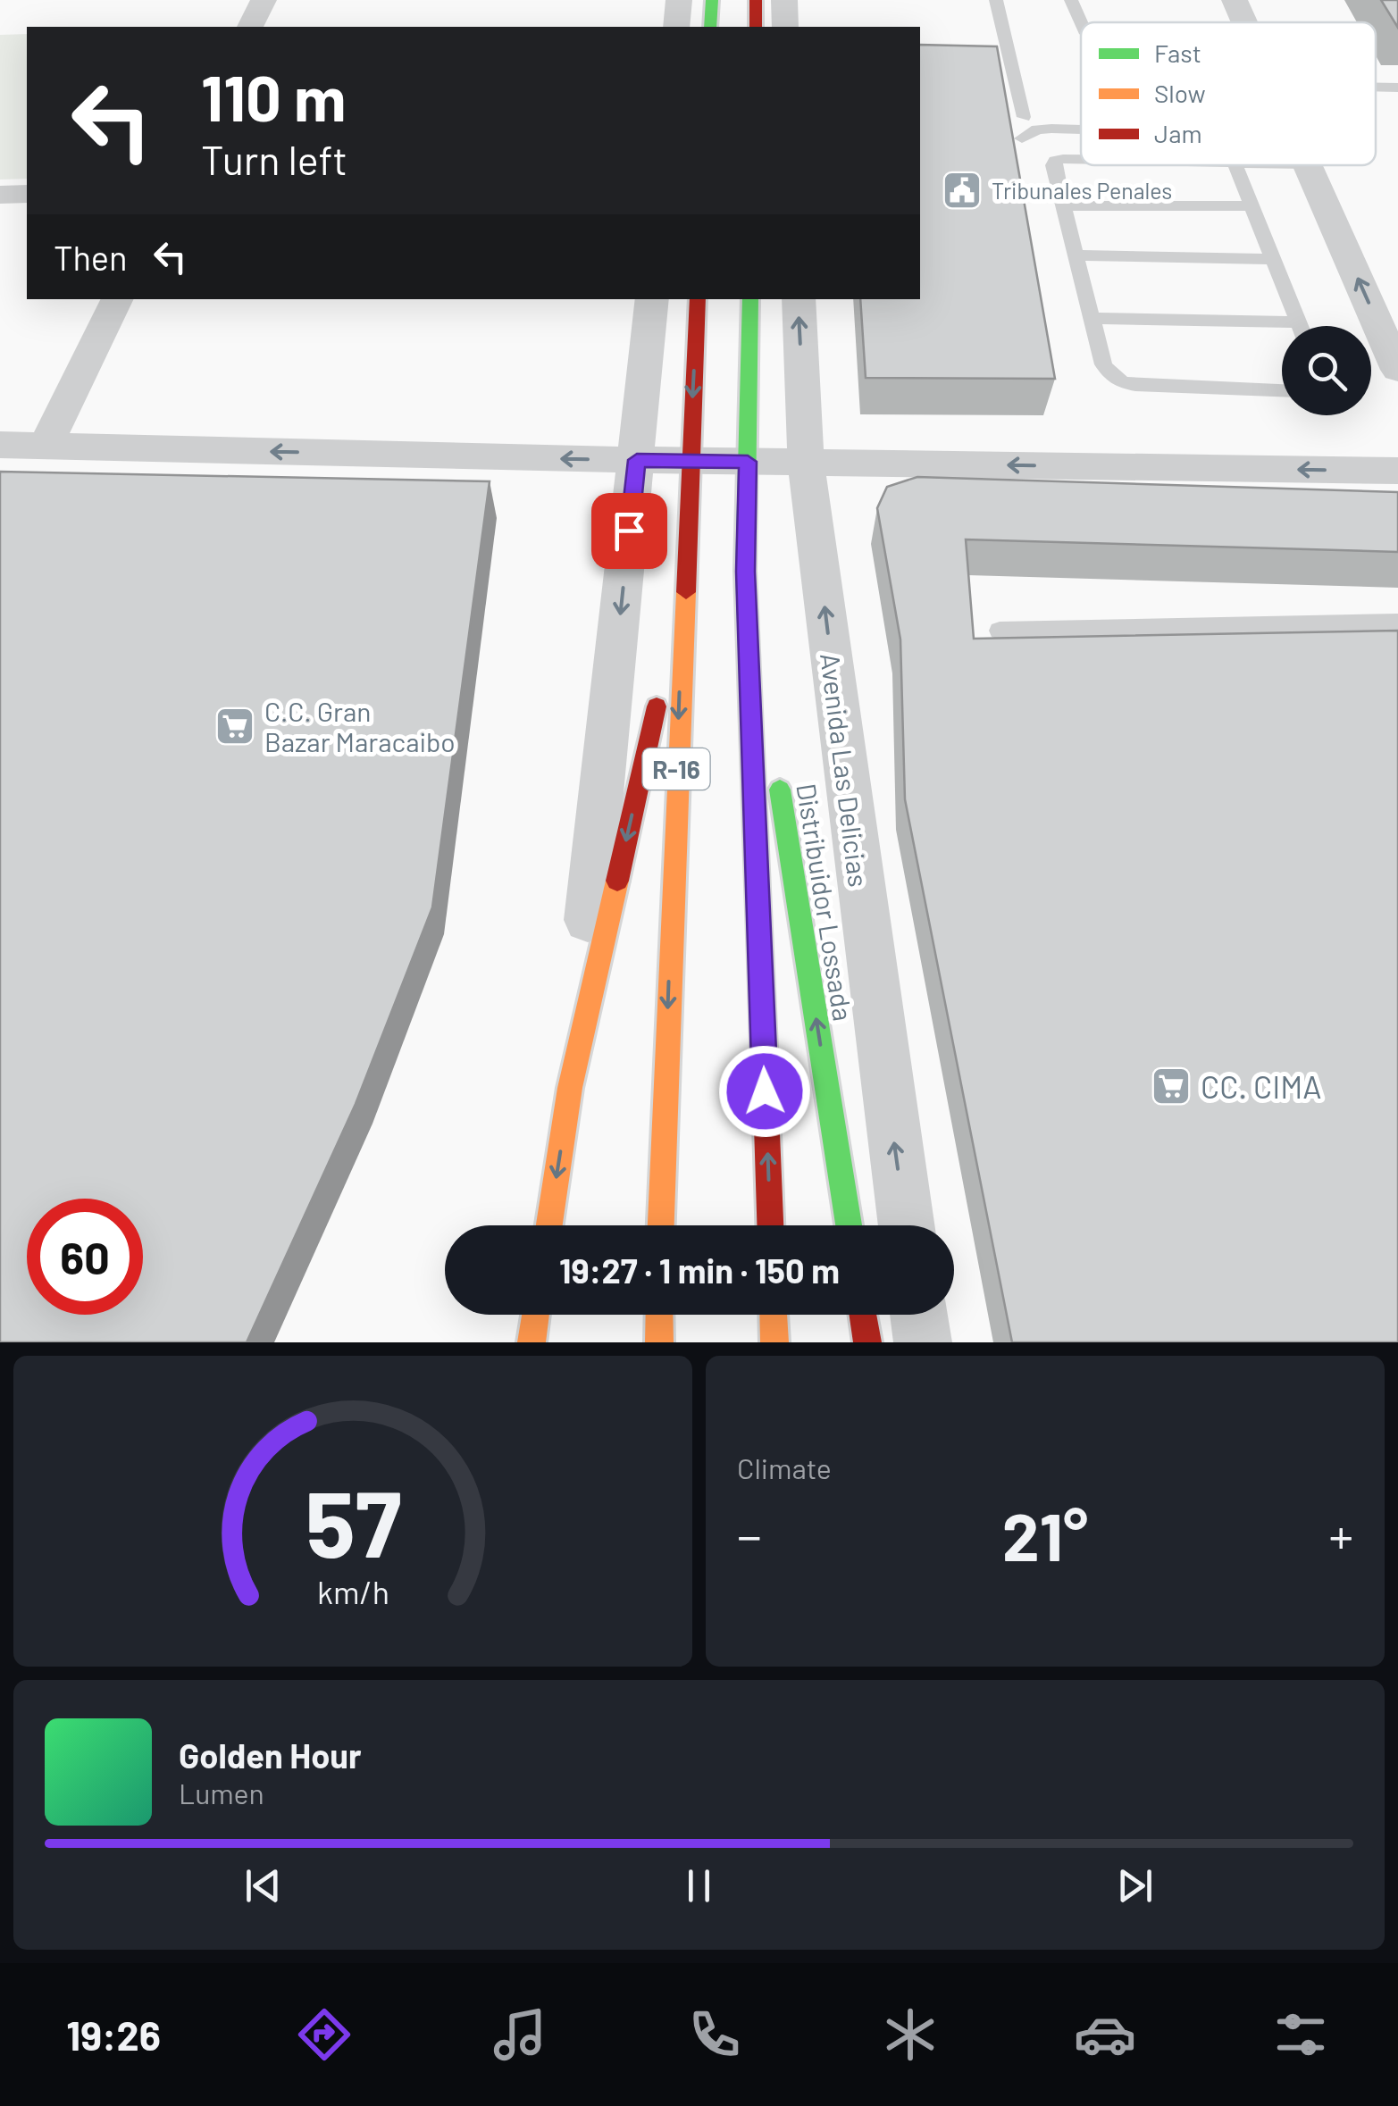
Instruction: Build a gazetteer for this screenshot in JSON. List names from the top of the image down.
{
  "streets": {
    "main road": ["R-16", "Distribuidor Lossada"],
    "street": ["Avenida Las Delicias"]
  },
  "places": {
    "public building": ["Tribunales Penales"],
    "supermarket": ["C.C. Gran Bazar Maracaibo", "CC. CIMA"]
  },
  "legend": ["Fast", "Slow", "Jam"],
  "page": {
    "turn": ["110 m", "Turn left"],
    "then": "Then",
    "limit": "60",
    "trip": "19:27 · 1 min · 150 m",
    "tile": "Climate",
    "heat": ["−", "21°", "+"],
    "song": ["Golden Hour", "Lumen"],
    "tabs": "19:26",
    "gauge": ["57", "km/h"]
  }
}
